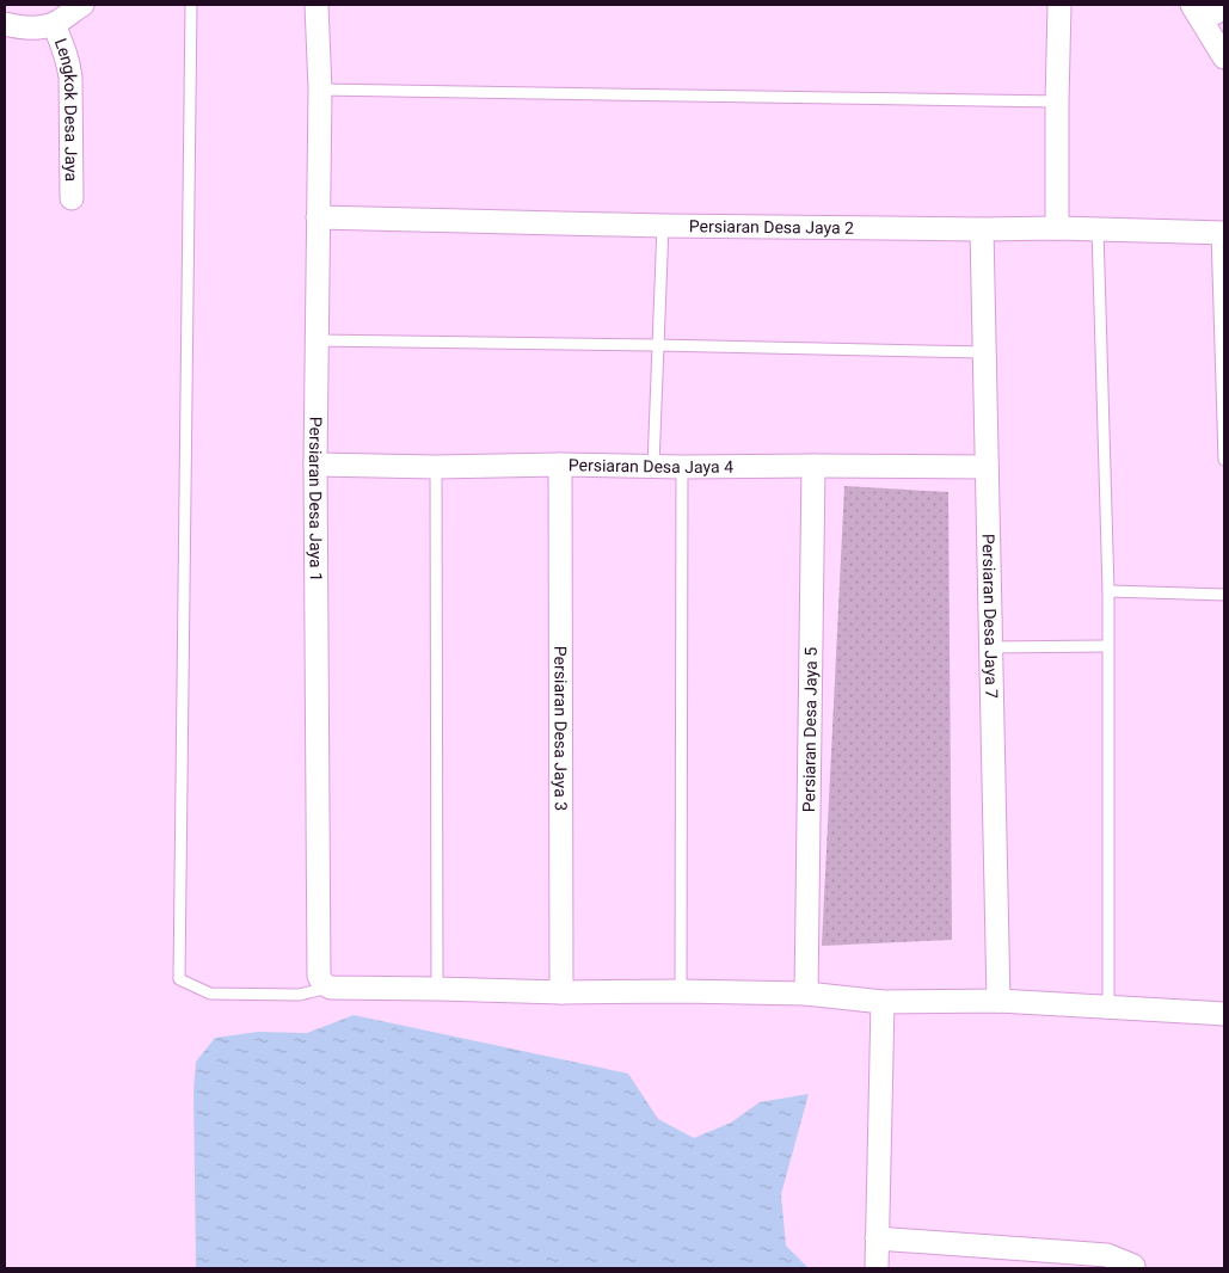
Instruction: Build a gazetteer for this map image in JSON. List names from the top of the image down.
{
  "streets": {
    "street": [
      "Lengkok Desa Jaya",
      "Persiaran Desa Jaya 2",
      "Persiaran Desa Jaya 4",
      "Persiaran Desa Jaya 1",
      "Persiaran Desa Jaya 7",
      "Persiaran Desa Jaya 3",
      "Persiaran Desa Jaya 5"
    ]
  },
  "crossings": [
    ["Persiaran Desa Jaya 2", "Persiaran Desa Jaya 1"],
    ["Persiaran Desa Jaya 2", "Persiaran Desa Jaya 7"],
    ["Persiaran Desa Jaya 4", "Persiaran Desa Jaya 1"],
    ["Persiaran Desa Jaya 4", "Persiaran Desa Jaya 7"],
    ["Persiaran Desa Jaya 4", "Persiaran Desa Jaya 3"],
    ["Persiaran Desa Jaya 4", "Persiaran Desa Jaya 5"]
  ]
}
